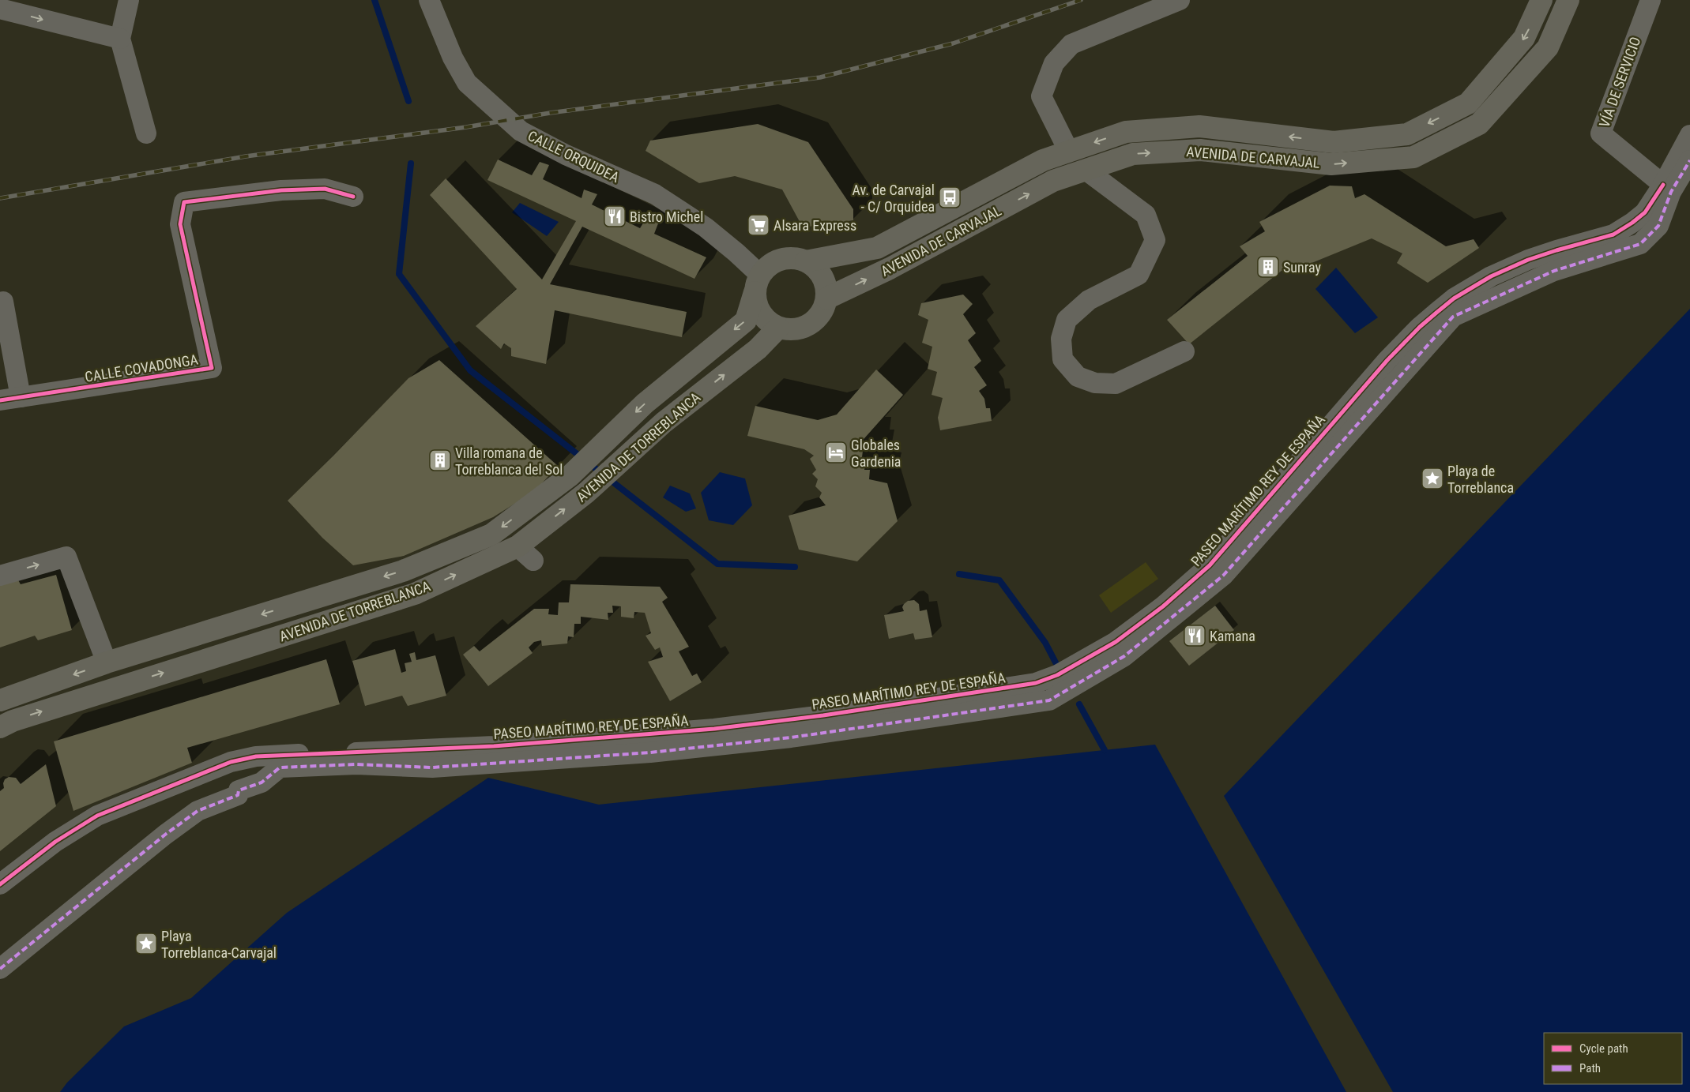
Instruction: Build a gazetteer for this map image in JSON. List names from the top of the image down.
{
  "streets": {
    "main road": ["AVENIDA DE CARVAJAL", "AVENIDA DE TORREBLANCA"],
    "street": [
      "VÍA DE SERVICIO",
      "CALLE ORQUIDEA",
      "CALLE COVADONGA",
      "PASEO MARÍTIMO REY DE ESPAÑA"
    ]
  },
  "crossings": [
    ["VÍA DE SERVICIO", "PASEO MARÍTIMO REY DE ESPAÑA"],
    ["CALLE ORQUIDEA", "AVENIDA DE CARVAJAL"],
    ["CALLE ORQUIDEA", "AVENIDA DE TORREBLANCA"],
    ["AVENIDA DE CARVAJAL", "AVENIDA DE TORREBLANCA"]
  ],
  "places": {
    "bus stop": ["Av. de Carvajal - C/ Orquidea"],
    "restaurant": ["Bistro Michel", "Kamana"],
    "supermarket": ["Alsara Express"],
    "building": ["Sunray", "Villa romana de Torreblanca del Sol"],
    "hotel": ["Globales Gardenia"],
    "place": ["Playa de Torreblanca", "Playa Torreblanca-Carvajal"]
  },
  "legend": ["Cycle path", "Path"]
}
